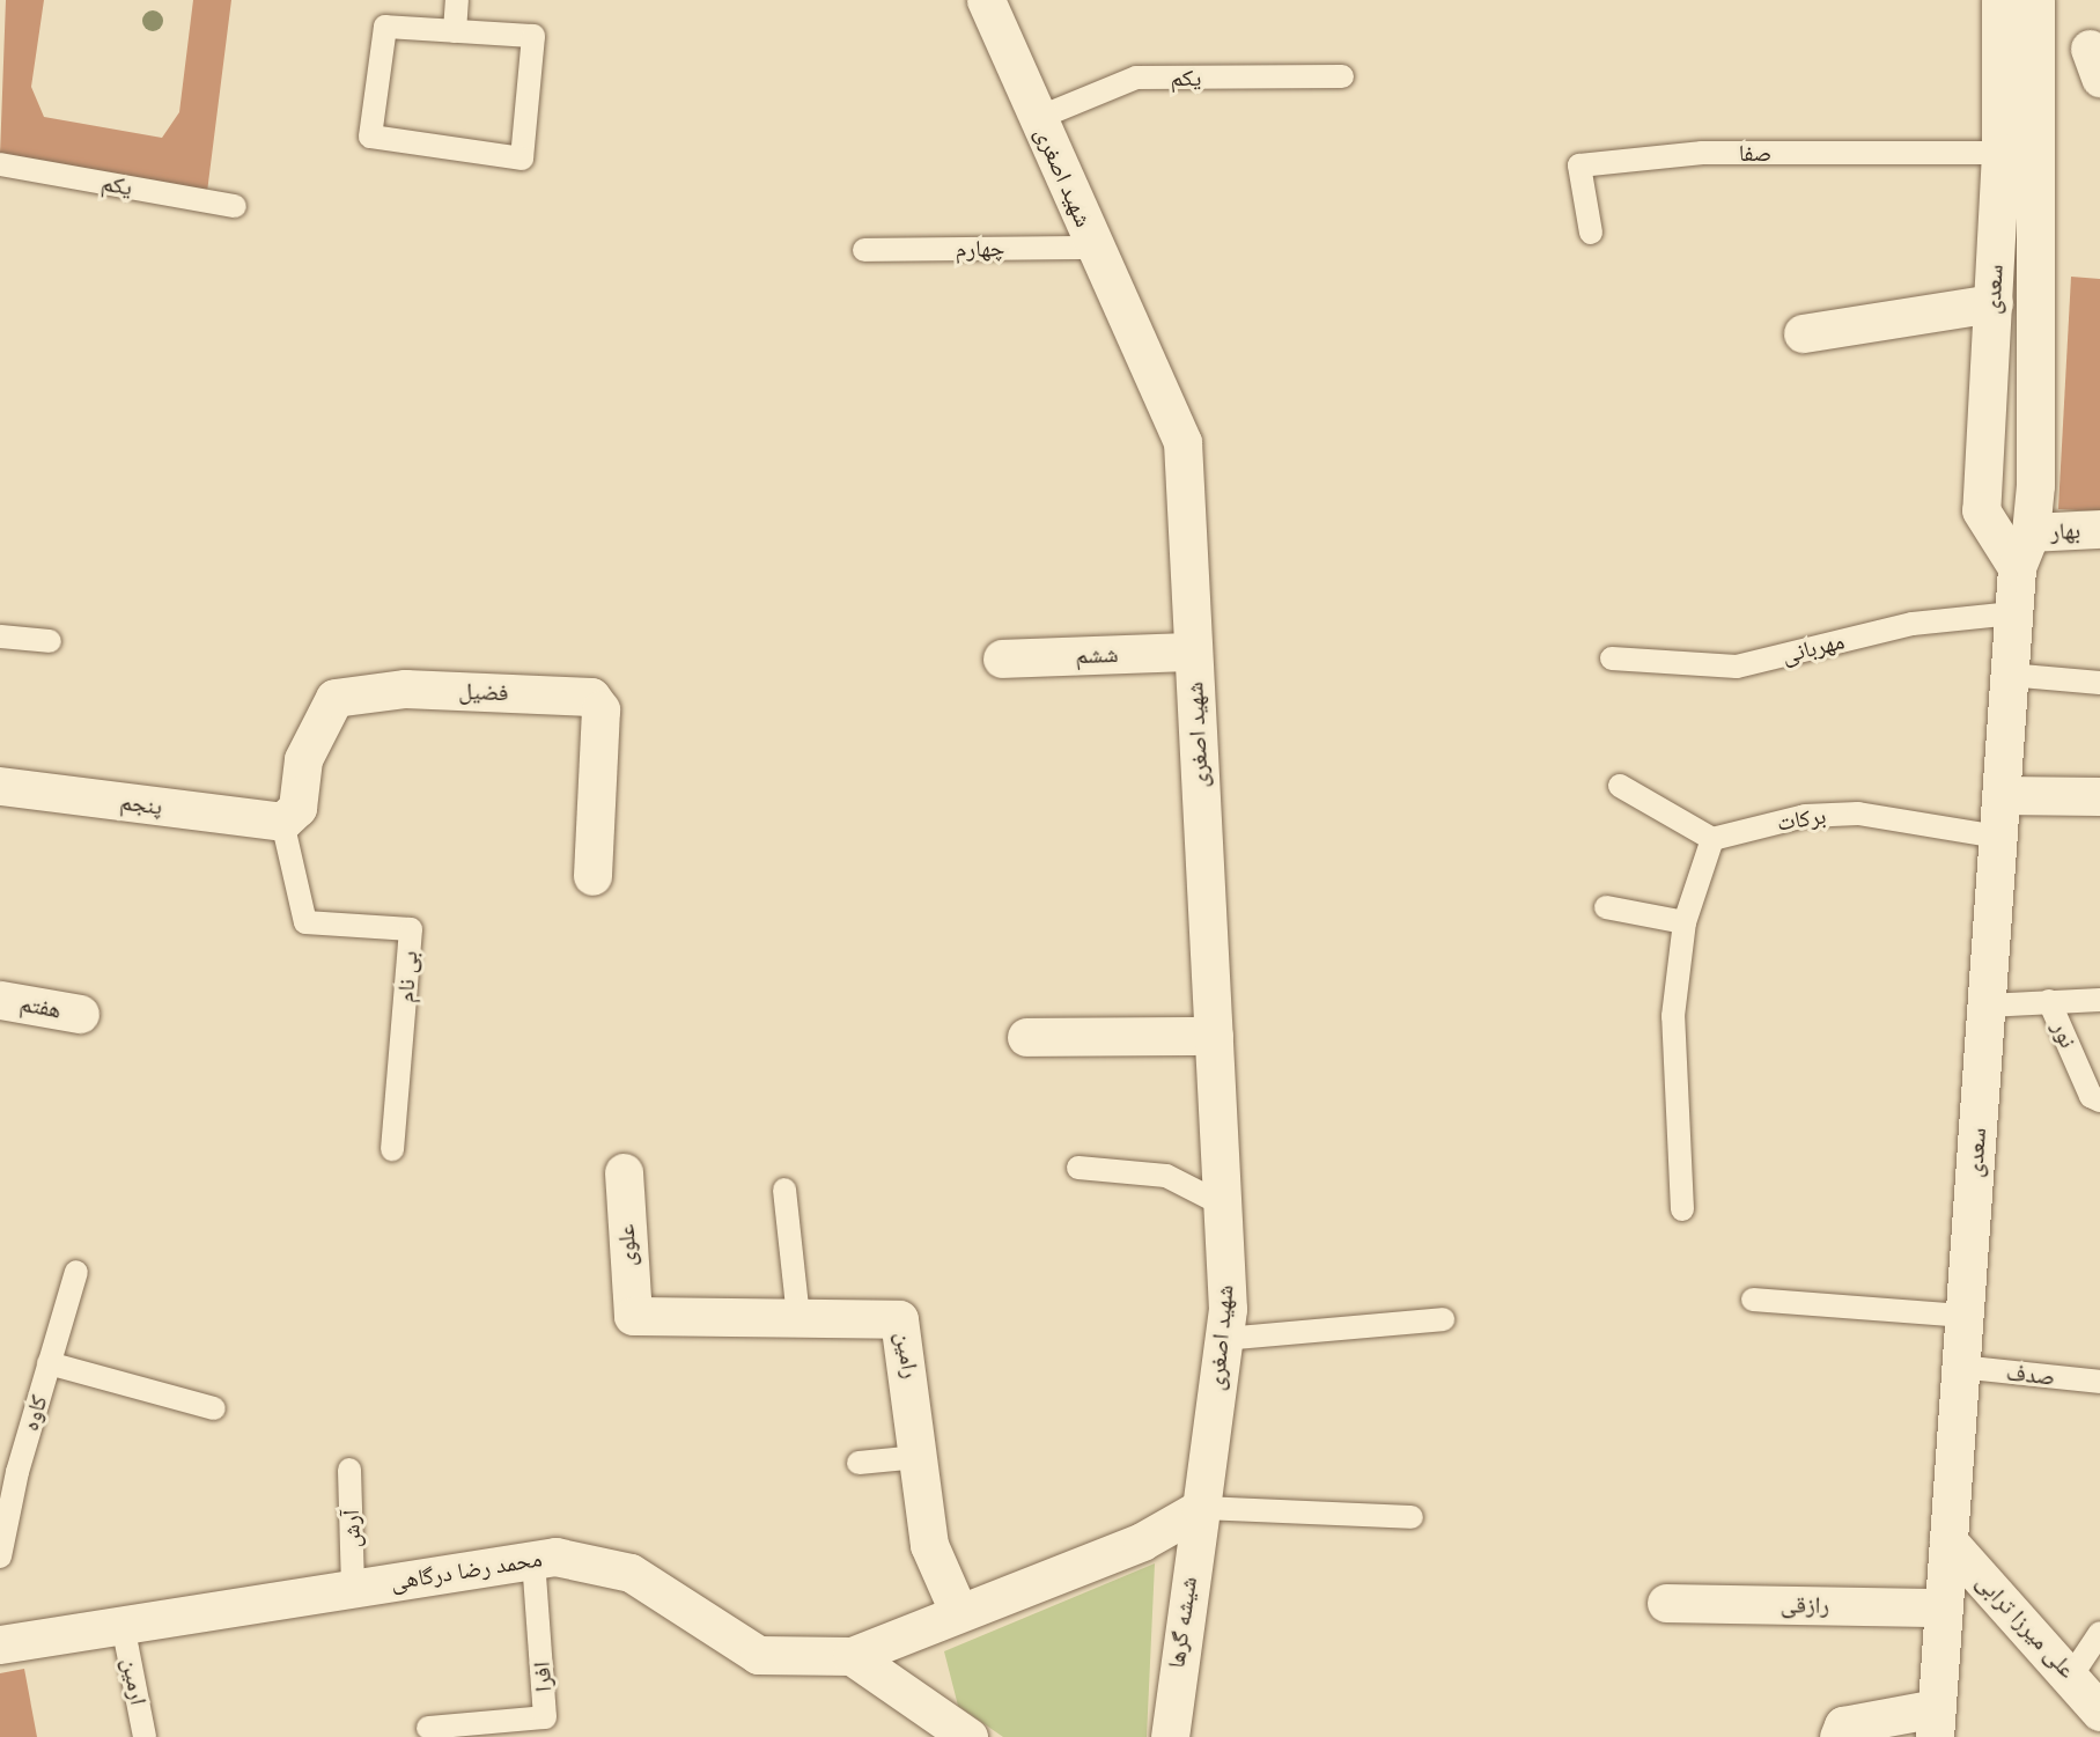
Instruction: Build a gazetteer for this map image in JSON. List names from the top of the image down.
{
  "streets": {
    "street": [
      "شهید اصغری",
      "سعدی",
      "بهار",
      "ششم",
      "فضیل",
      "پنجم",
      "هفتم",
      "علوی",
      "رامین",
      "محمد رضا درگاهی",
      "رازقی",
      "شیشه گرها",
      "علی میرزا ترابی"
    ],
    "lane": [
      "یکم",
      "صفا",
      "چهارم",
      "مهربانی",
      "برکات",
      "بی نام",
      "نور",
      "صدف",
      "کاوه",
      "آرش",
      "افرا",
      "ارمین"
    ]
  },
  "crossings": [
    ["یکم", "شهید اصغری"],
    ["صفا", "سعدی"],
    ["شهید اصغری", "چهارم"],
    ["شهید اصغری", "ششم"],
    ["شهید اصغری", "شیشه گرها"],
    ["سعدی", "بهار"],
    ["سعدی", "مهربانی"],
    ["سعدی", "برکات"],
    ["سعدی", "صدف"],
    ["سعدی", "رازقی"],
    ["سعدی", "علی میرزا ترابی"],
    ["فضیل", "پنجم"],
    ["فضیل", "بی نام"],
    ["پنجم", "بی نام"],
    ["علوی", "رامین"],
    ["آرش", "محمد رضا درگاهی"],
    ["محمد رضا درگاهی", "افرا"],
    ["محمد رضا درگاهی", "ارمین"]
  ]
}
